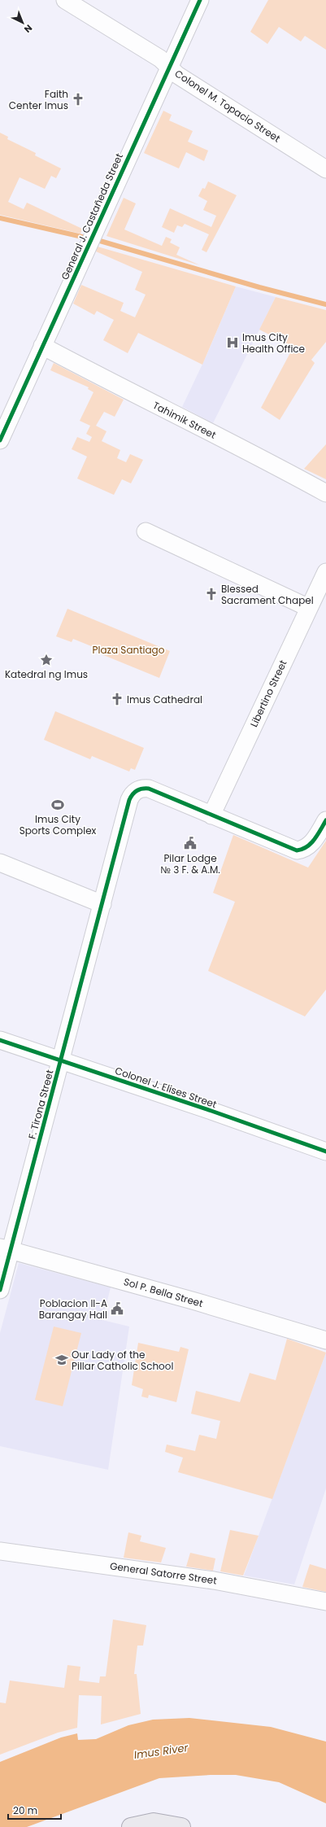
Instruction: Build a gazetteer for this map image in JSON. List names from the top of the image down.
{
  "streets": {
    "street": [
      "Colonel M. Topacio Street",
      "General J. Castañeda Street",
      "Tahimik Street",
      "Libertino Street",
      "Colonel J. Elises Street",
      "F. Tirona Street",
      "Sol P. Bella Street",
      "General Satorre Street"
    ]
  },
  "crossings": [
    ["Colonel M. Topacio Street", "General J. Castañeda Street"],
    ["General J. Castañeda Street", "Tahimik Street"],
    ["Libertino Street", "F. Tirona Street"],
    ["Colonel J. Elises Street", "F. Tirona Street"],
    ["F. Tirona Street", "Sol P. Bella Street"]
  ],
  "water": ["Imus River"],
  "parks": ["Plaza Santiago"],
  "places": {
    "church": ["Faith Center Imus", "Blessed Sacrament Chapel", "Imus Cathedral"],
    "hospital": ["Imus City Health Office"],
    "place": ["Katedral ng Imus"],
    "sports": ["Imus City Sports Complex"],
    "public building": ["Pilar Lodge № 3 F. & A.M.", "Poblacion II-A Barangay Hall"],
    "school or university": ["Our Lady of the Pillar Catholic School"]
  },
  "scale_bar": "20 m",
  "north": "bottom right"
}
